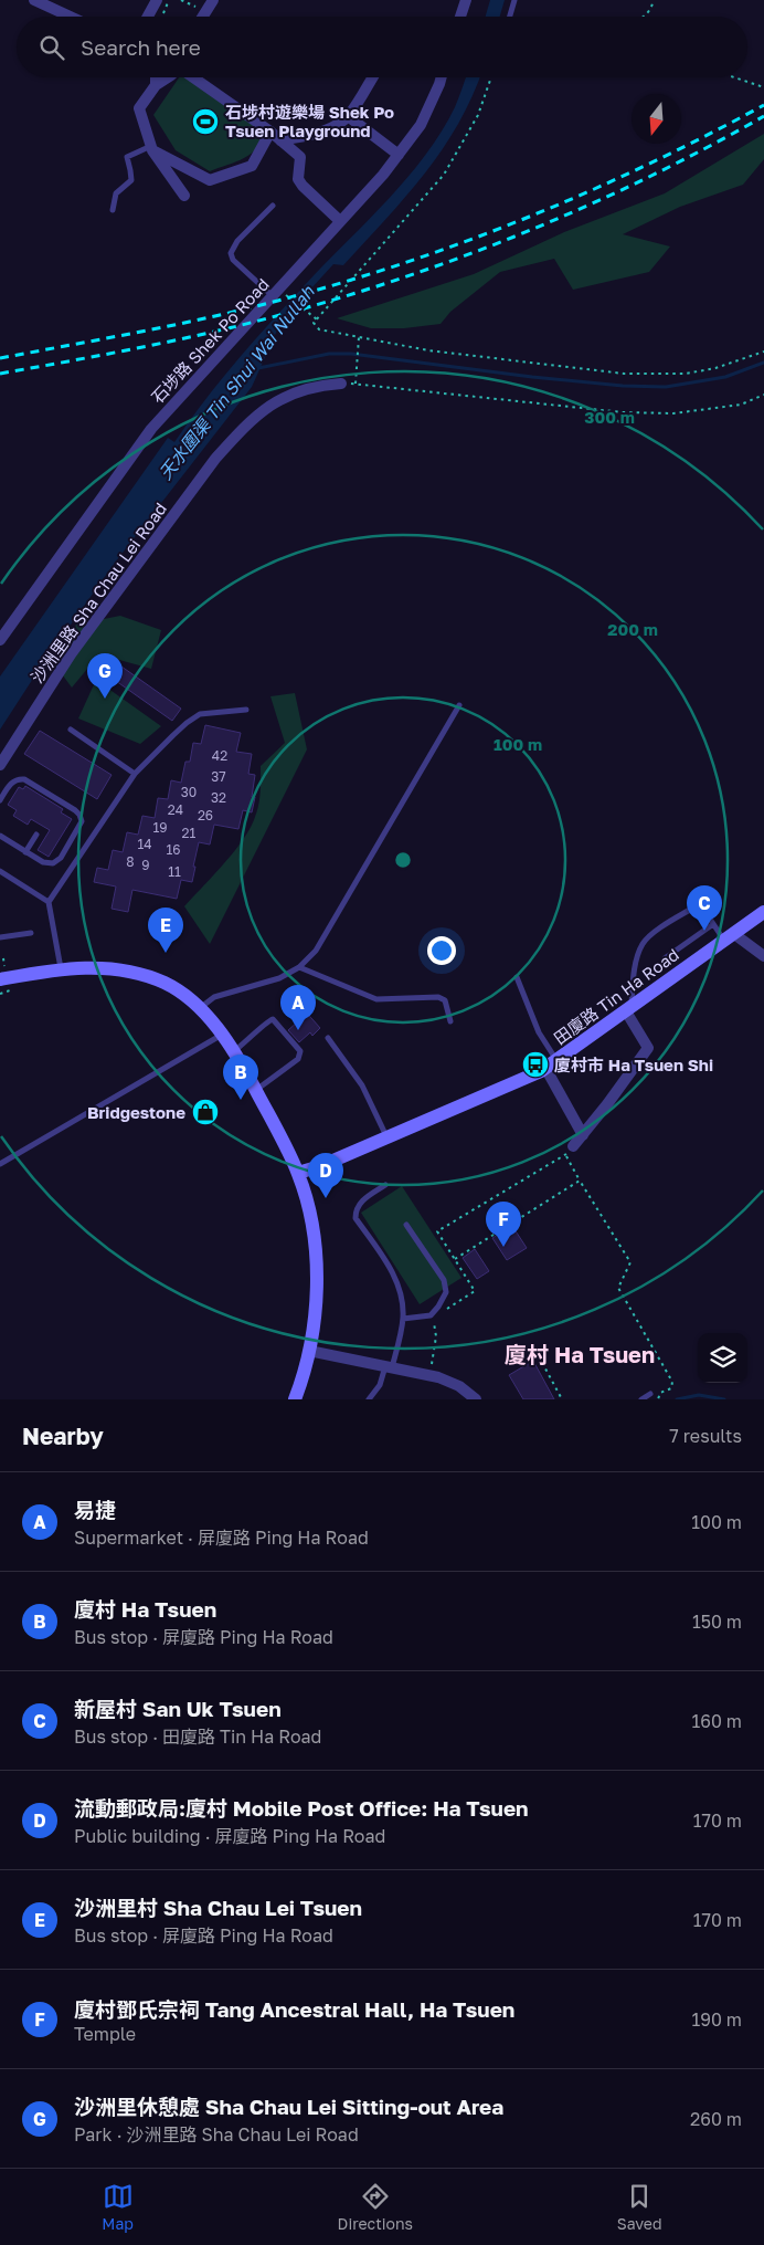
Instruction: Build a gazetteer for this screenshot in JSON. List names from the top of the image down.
{
  "streets": {
    "street": ["石埗路 Shek Po Road", "沙洲里路 Sha Chau Lei Road", "田廈路 Tin Ha Road"]
  },
  "districts": ["廈村 Ha Tsuen"],
  "water": ["天水圍渠 Tin Shui Wai Nullah"],
  "places": {
    "sports": ["石埗村遊樂場 Shek Po Tsuen Playground"],
    "bus stop": ["廈村市 Ha Tsuen Shi"],
    "shop": ["Bridgestone"]
  },
  "house_numbers": [
    "42",
    "37",
    "30",
    "32",
    "24",
    "26",
    "19",
    "21",
    "14",
    "16",
    "8",
    "9",
    "11"
  ],
  "north": "bottom",
  "page": {
    "search": "Search here",
    "pins": [
      "G",
      "C",
      "E",
      "A",
      "B",
      "D",
      "F"
    ],
    "heading": ["Nearby", "7 results"],
    "list": [
      {
        "mark": "A",
        "name": "易捷",
        "note": "Supermarket · 屏廈路 Ping Ha Road",
        "value": "100 m"
      },
      {
        "mark": "B",
        "name": "廈村 Ha Tsuen",
        "note": "Bus stop · 屏廈路 Ping Ha Road",
        "value": "150 m"
      },
      {
        "mark": "C",
        "name": "新屋村 San Uk Tsuen",
        "note": "Bus stop · 田廈路 Tin Ha Road",
        "value": "160 m"
      },
      {
        "mark": "D",
        "name": "流動郵政局:廈村 Mobile Post Office: Ha Tsuen",
        "note": "Public building · 屏廈路 Ping Ha Road",
        "value": "170 m"
      },
      {
        "mark": "E",
        "name": "沙洲里村 Sha Chau Lei Tsuen",
        "note": "Bus stop · 屏廈路 Ping Ha Road",
        "value": "170 m"
      },
      {
        "mark": "F",
        "name": "廈村鄧氏宗祠 Tang Ancestral Hall, Ha Tsuen",
        "note": "Temple",
        "value": "190 m"
      },
      {
        "mark": "G",
        "name": "沙洲里休憩處 Sha Chau Lei Sitting-out Area",
        "note": "Park · 沙洲里路 Sha Chau Lei Road",
        "value": "260 m"
      }
    ],
    "nav": ["Map", "Directions", "Saved"]
  },
  "rings": ["300 m", "200 m", "100 m"]
}
